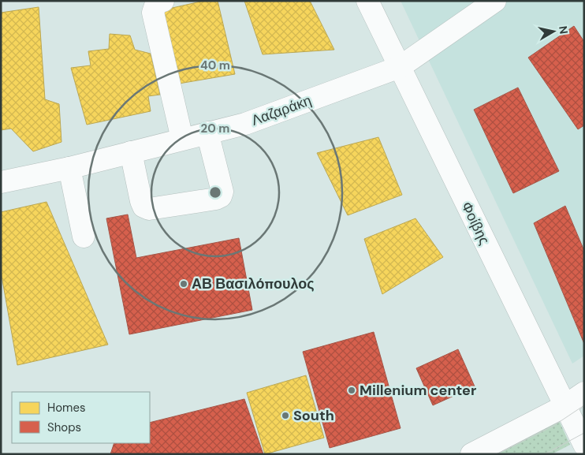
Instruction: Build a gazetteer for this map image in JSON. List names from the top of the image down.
{
  "streets": {
    "street": ["Λαζαράκη", "Φοίβης"]
  },
  "crossings": [
    ["Λαζαράκη", "Φοίβης"]
  ],
  "places": ["ΑΒ Βασιλόπουλος", "Millenium center", "South"],
  "legend": ["Homes", "Shops"],
  "north": "right",
  "rings": ["40 m", "20 m"]
}
